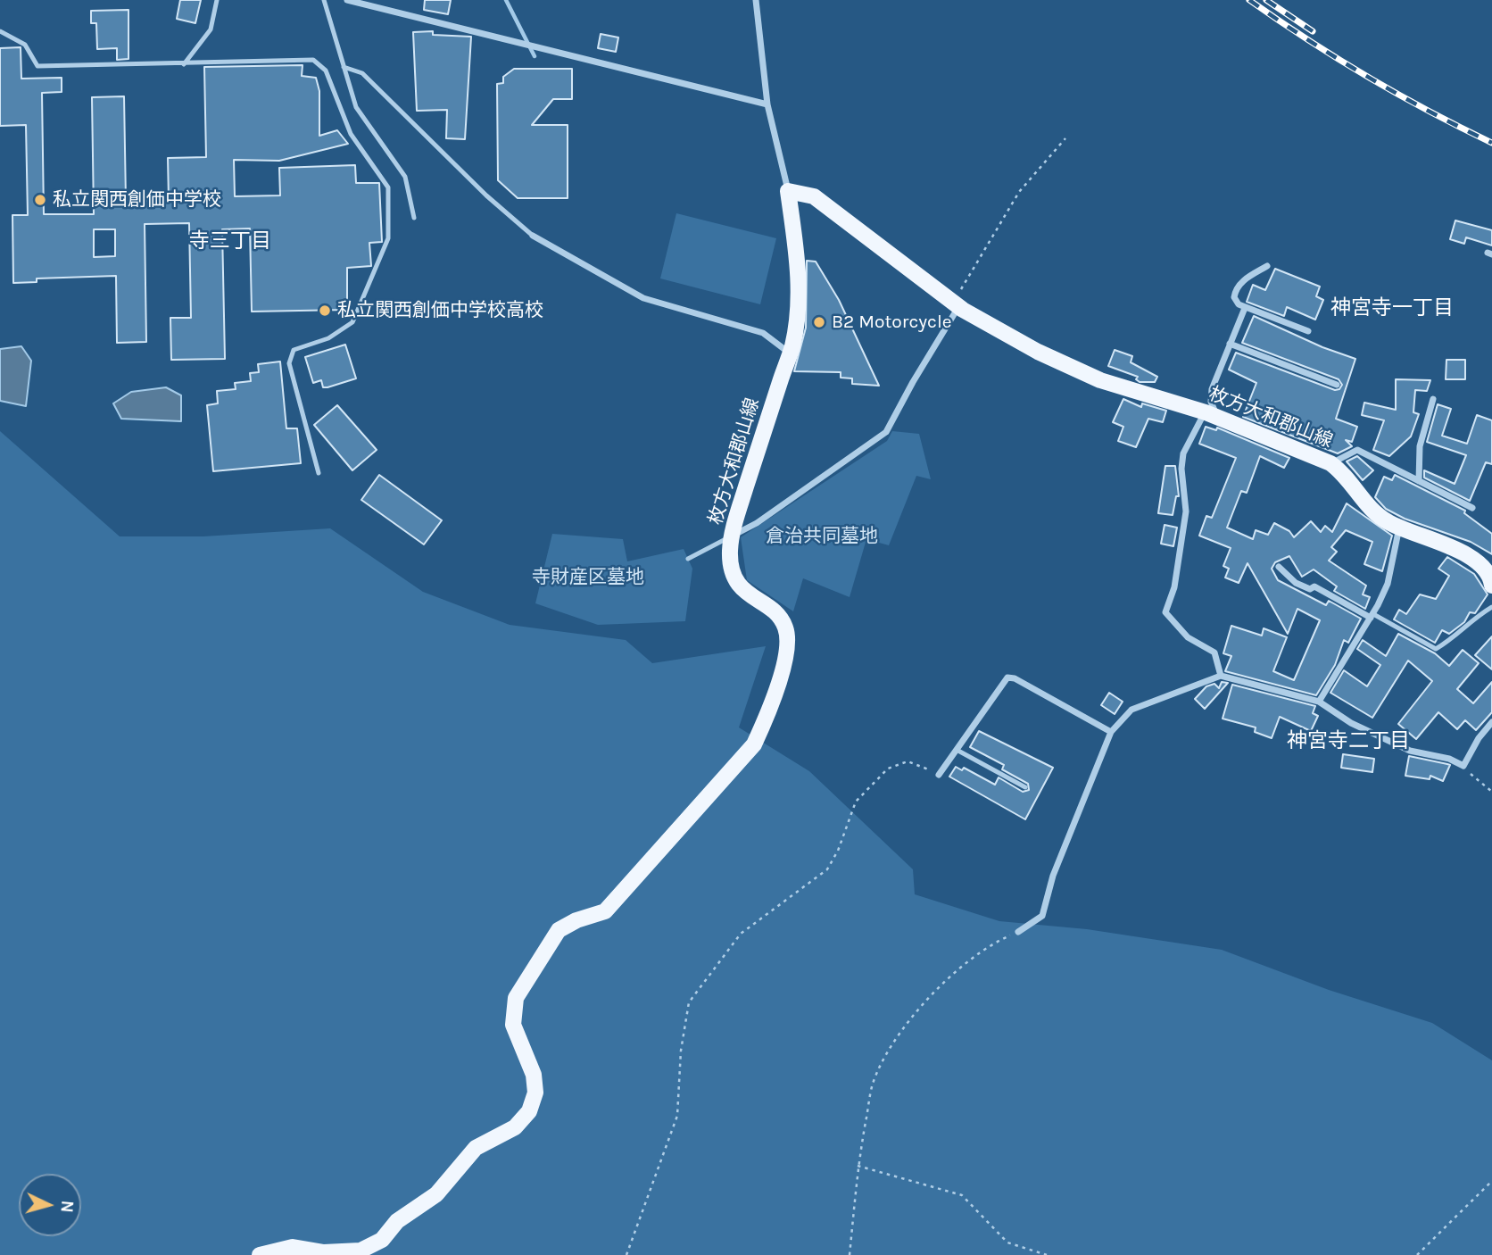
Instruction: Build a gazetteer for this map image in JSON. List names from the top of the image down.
{
  "streets": {
    "main road": ["枚方大和郡山線"]
  },
  "districts": ["寺三丁目", "神宮寺一丁目", "神宮寺二丁目"],
  "parks": ["倉治共同墓地", "寺財産区墓地"],
  "places": ["私立関西創価中学校", "私立関西創価中学校高校", "B2 Motorcycle"],
  "north": "right"
}
